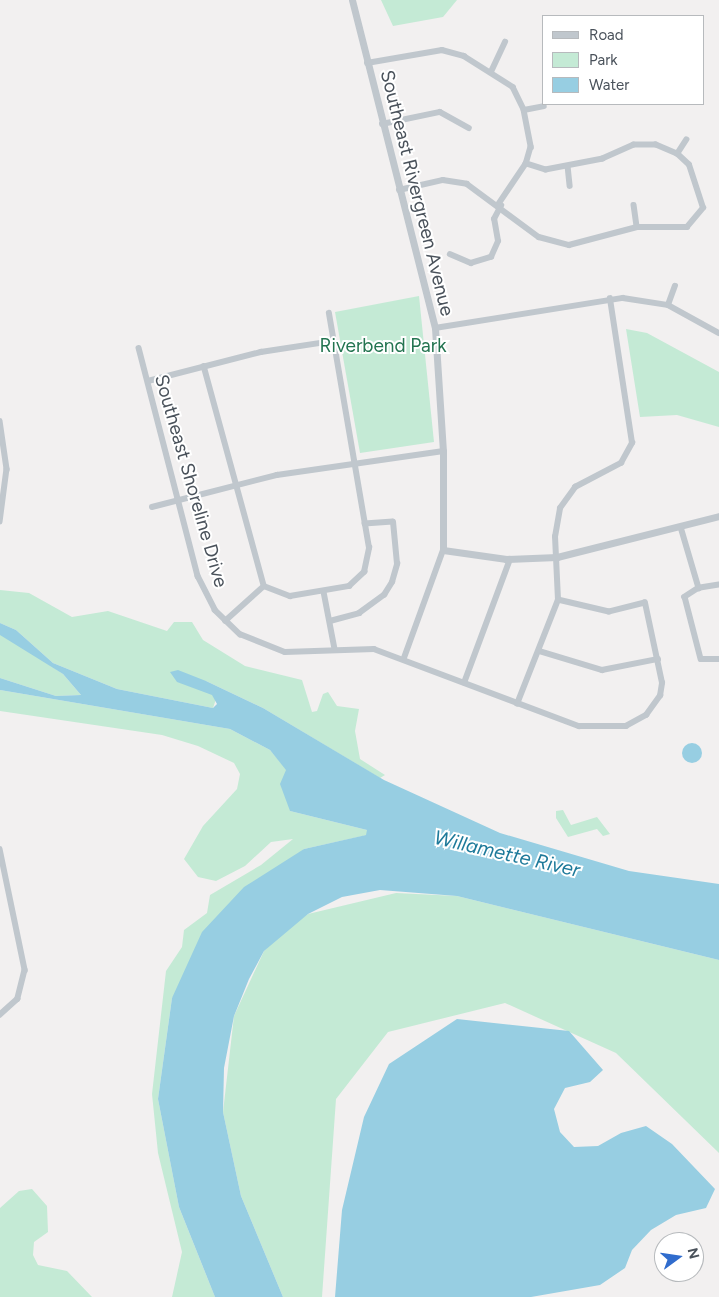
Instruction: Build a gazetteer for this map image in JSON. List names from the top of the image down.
{
  "streets": {
    "street": ["Southeast Rivergreen Avenue", "Southeast Shoreline Drive"]
  },
  "crossings": [
    ["Southeast Rivergreen Avenue", "Southeast Shoreline Drive"]
  ],
  "water": ["Willamette River"],
  "parks": ["Riverbend Park"],
  "legend": ["Road", "Park", "Water"],
  "north": "right"
}
